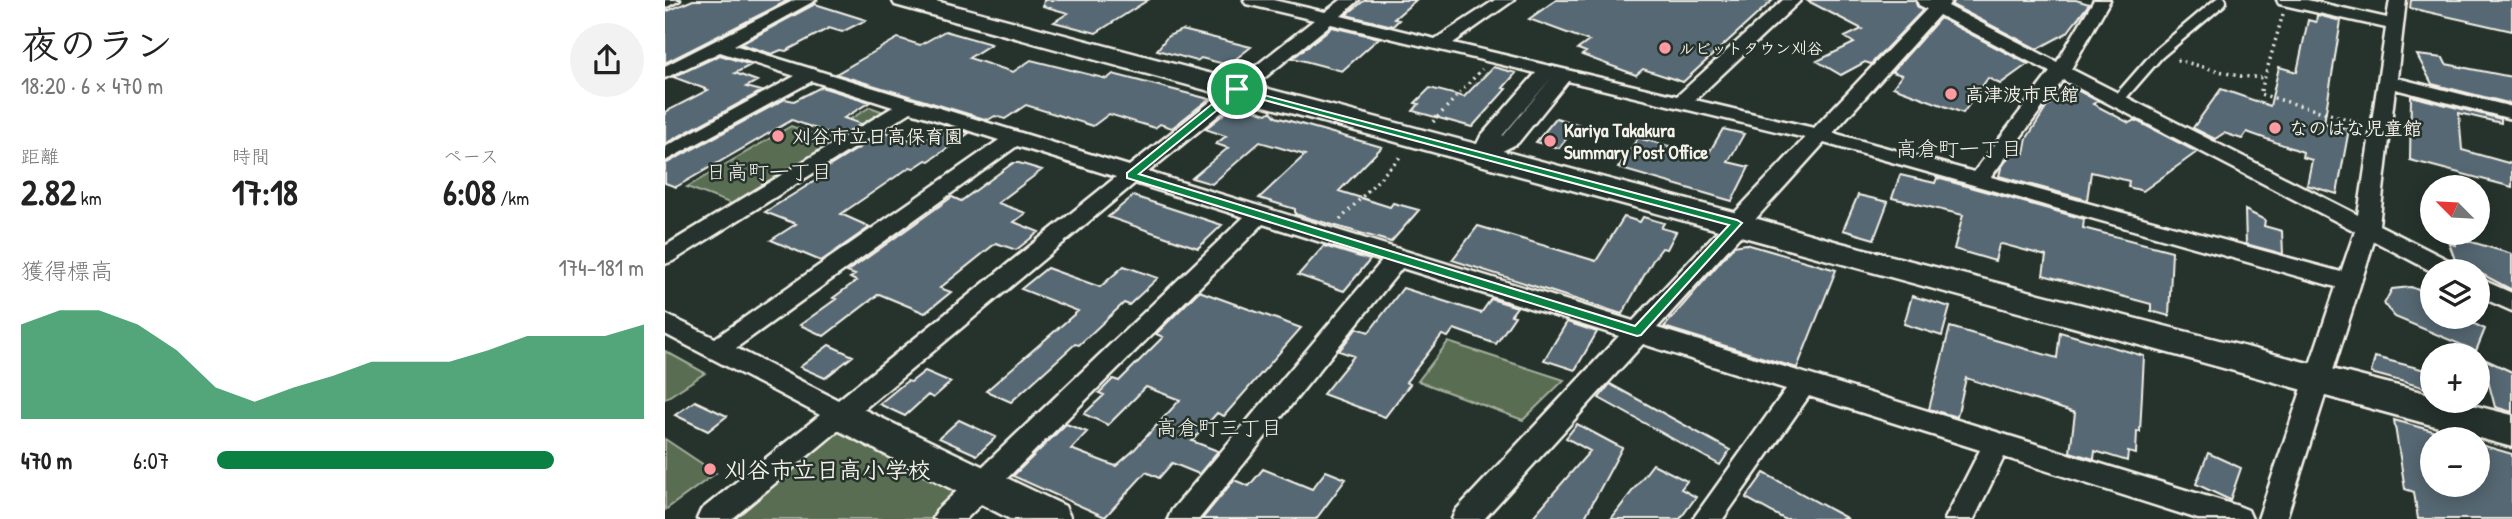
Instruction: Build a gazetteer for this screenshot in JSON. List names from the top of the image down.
{
  "districts": ["高倉町一丁目", "日高町一丁目", "高倉町三丁目"],
  "places": [
    "ルビットタウン刈谷",
    "高津波市民館",
    "なのはな児童館",
    "刈谷市立日高保育園",
    "Kariya Takakura Summary Post Office",
    "刈谷市立日高小学校"
  ],
  "north": "top left",
  "page": {
    "heading": ["夜のラン", "18:20 · 6 × 470 m"],
    "stats": [
      ["距離", "2.82 km"],
      ["時間", "17:18"],
      ["ペース", "6:08 /km"]
    ],
    "map_buttons": ["+", "−"],
    "chart": ["獲得標高", "174–181 m"],
    "list": [
      {
        "name": "470 m",
        "note": "6:07"
      }
    ]
  }
}
